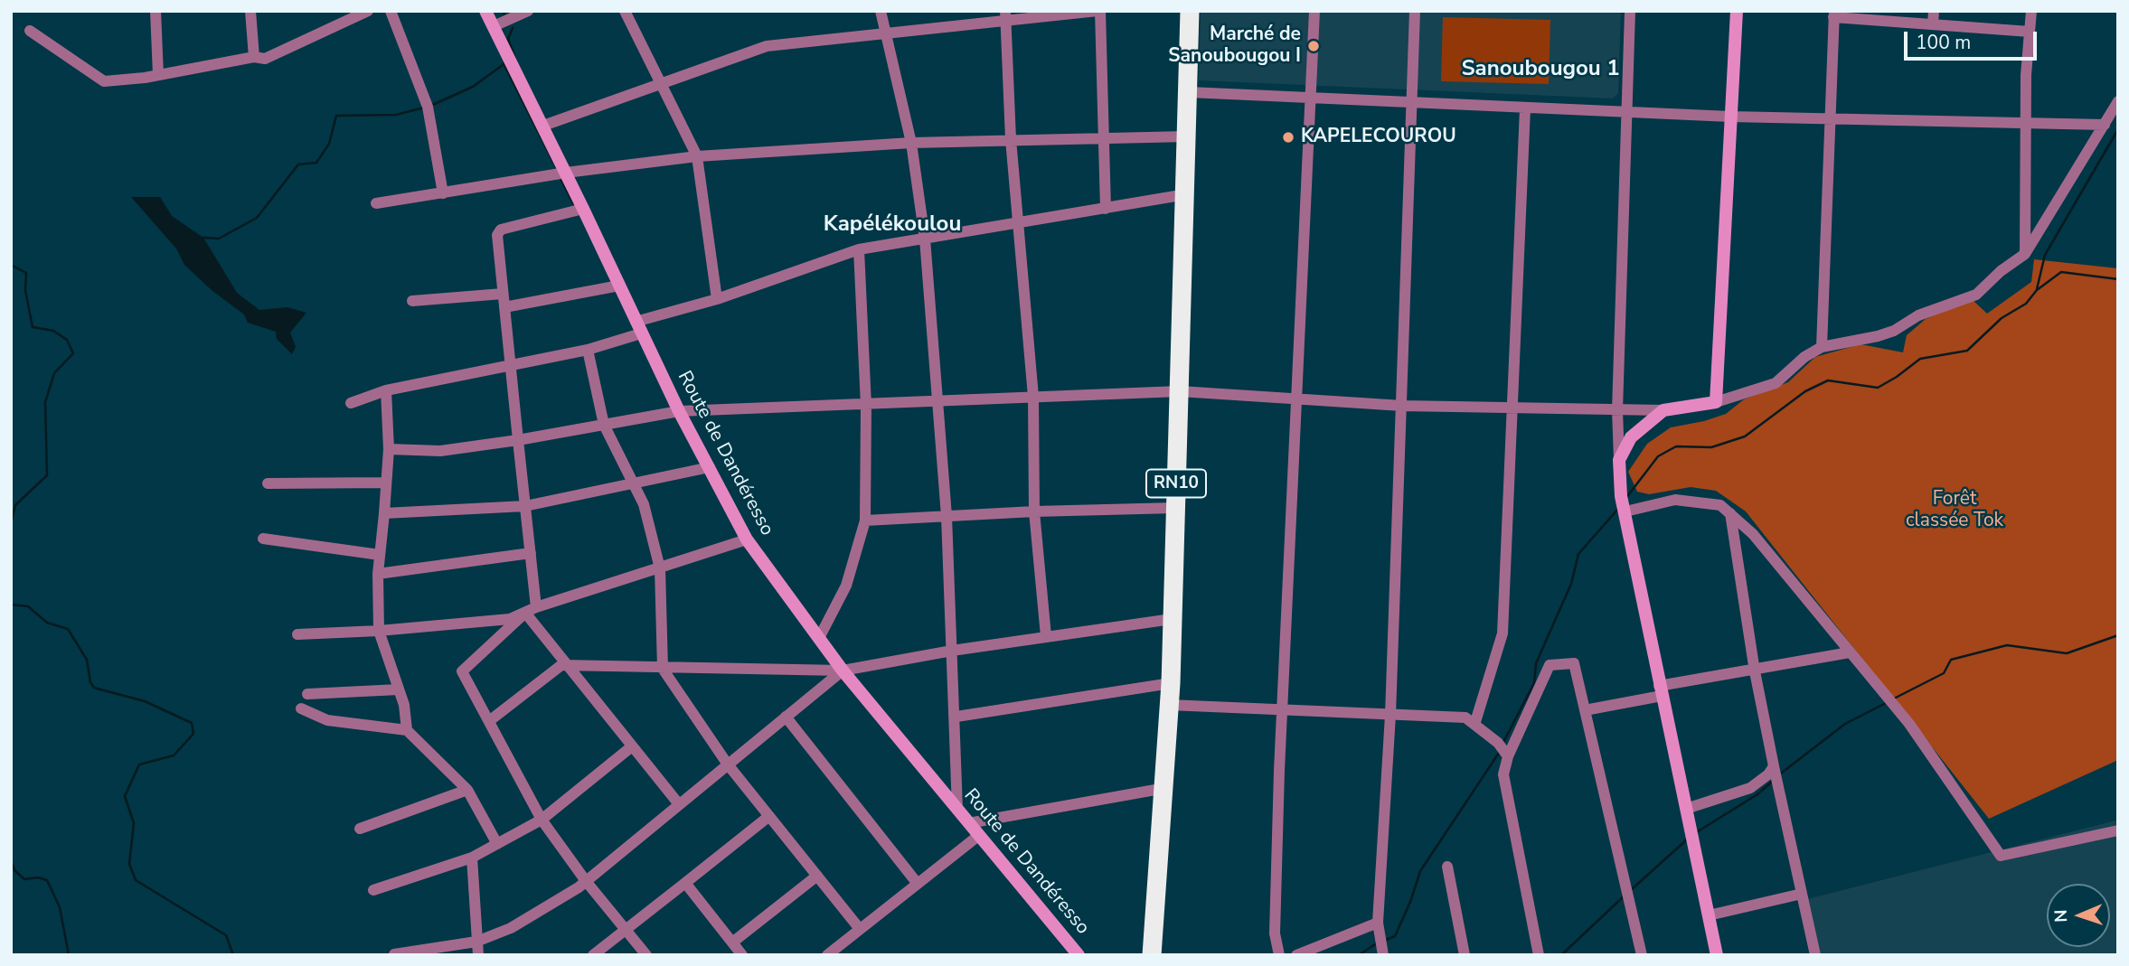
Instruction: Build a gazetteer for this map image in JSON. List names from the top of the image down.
{
  "streets": {
    "highway": ["RN10"],
    "street": ["Route de Dandéresso"]
  },
  "districts": ["Sanoubougou 1", "Kapélékoulou"],
  "parks": ["Forêt classée Tok"],
  "places": ["Marché de Sanoubougou I", "KAPELECOUROU"],
  "scale_bar": "100 m",
  "north": "left"
}
